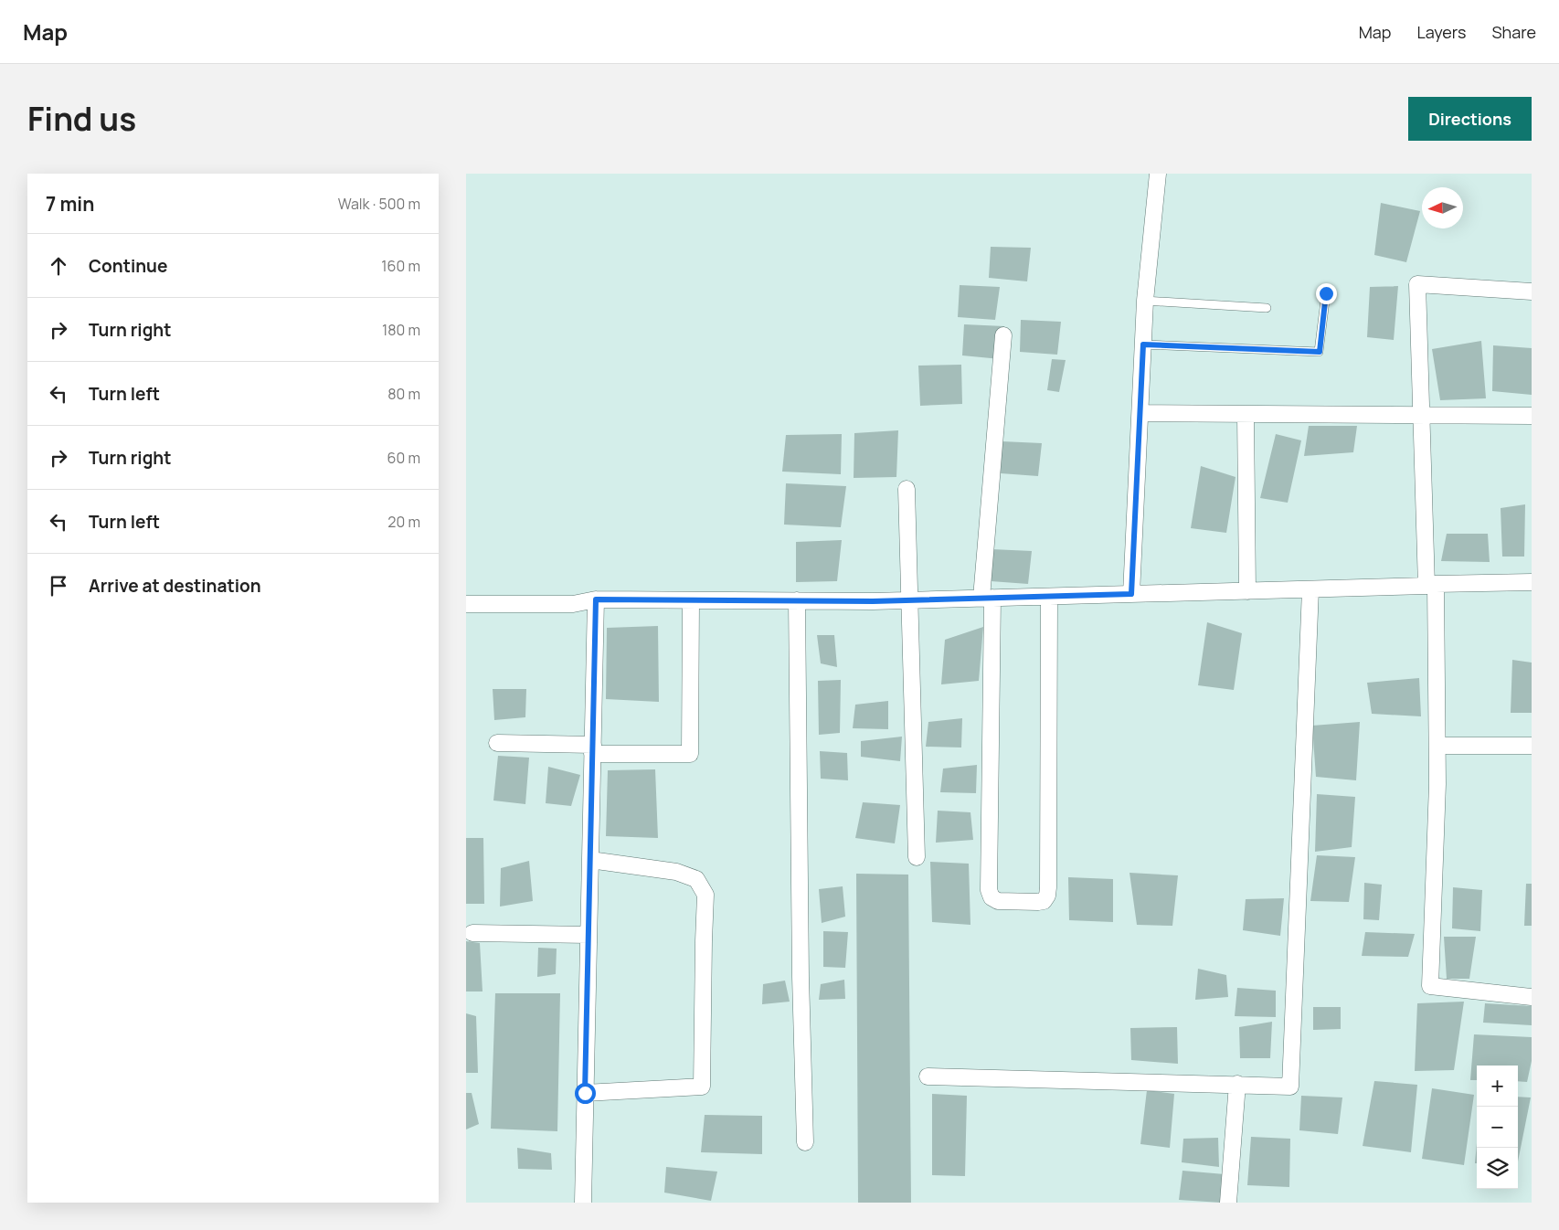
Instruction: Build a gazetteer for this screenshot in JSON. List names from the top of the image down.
{
  "north": "left",
  "page": {
    "header": "Map",
    "nav": ["Map", "Layers", "Share"],
    "title": "Find us",
    "buttons": "Directions",
    "heading": ["7 min", "Walk · 500 m"],
    "list": [
      ["Continue", "160 m"],
      ["Turn right", "180 m"],
      ["Turn left", "80 m"],
      ["Turn right", "60 m"],
      ["Turn left", "20 m"],
      "Arrive at destination"
    ],
    "map_buttons": ["+", "−"]
  }
}
